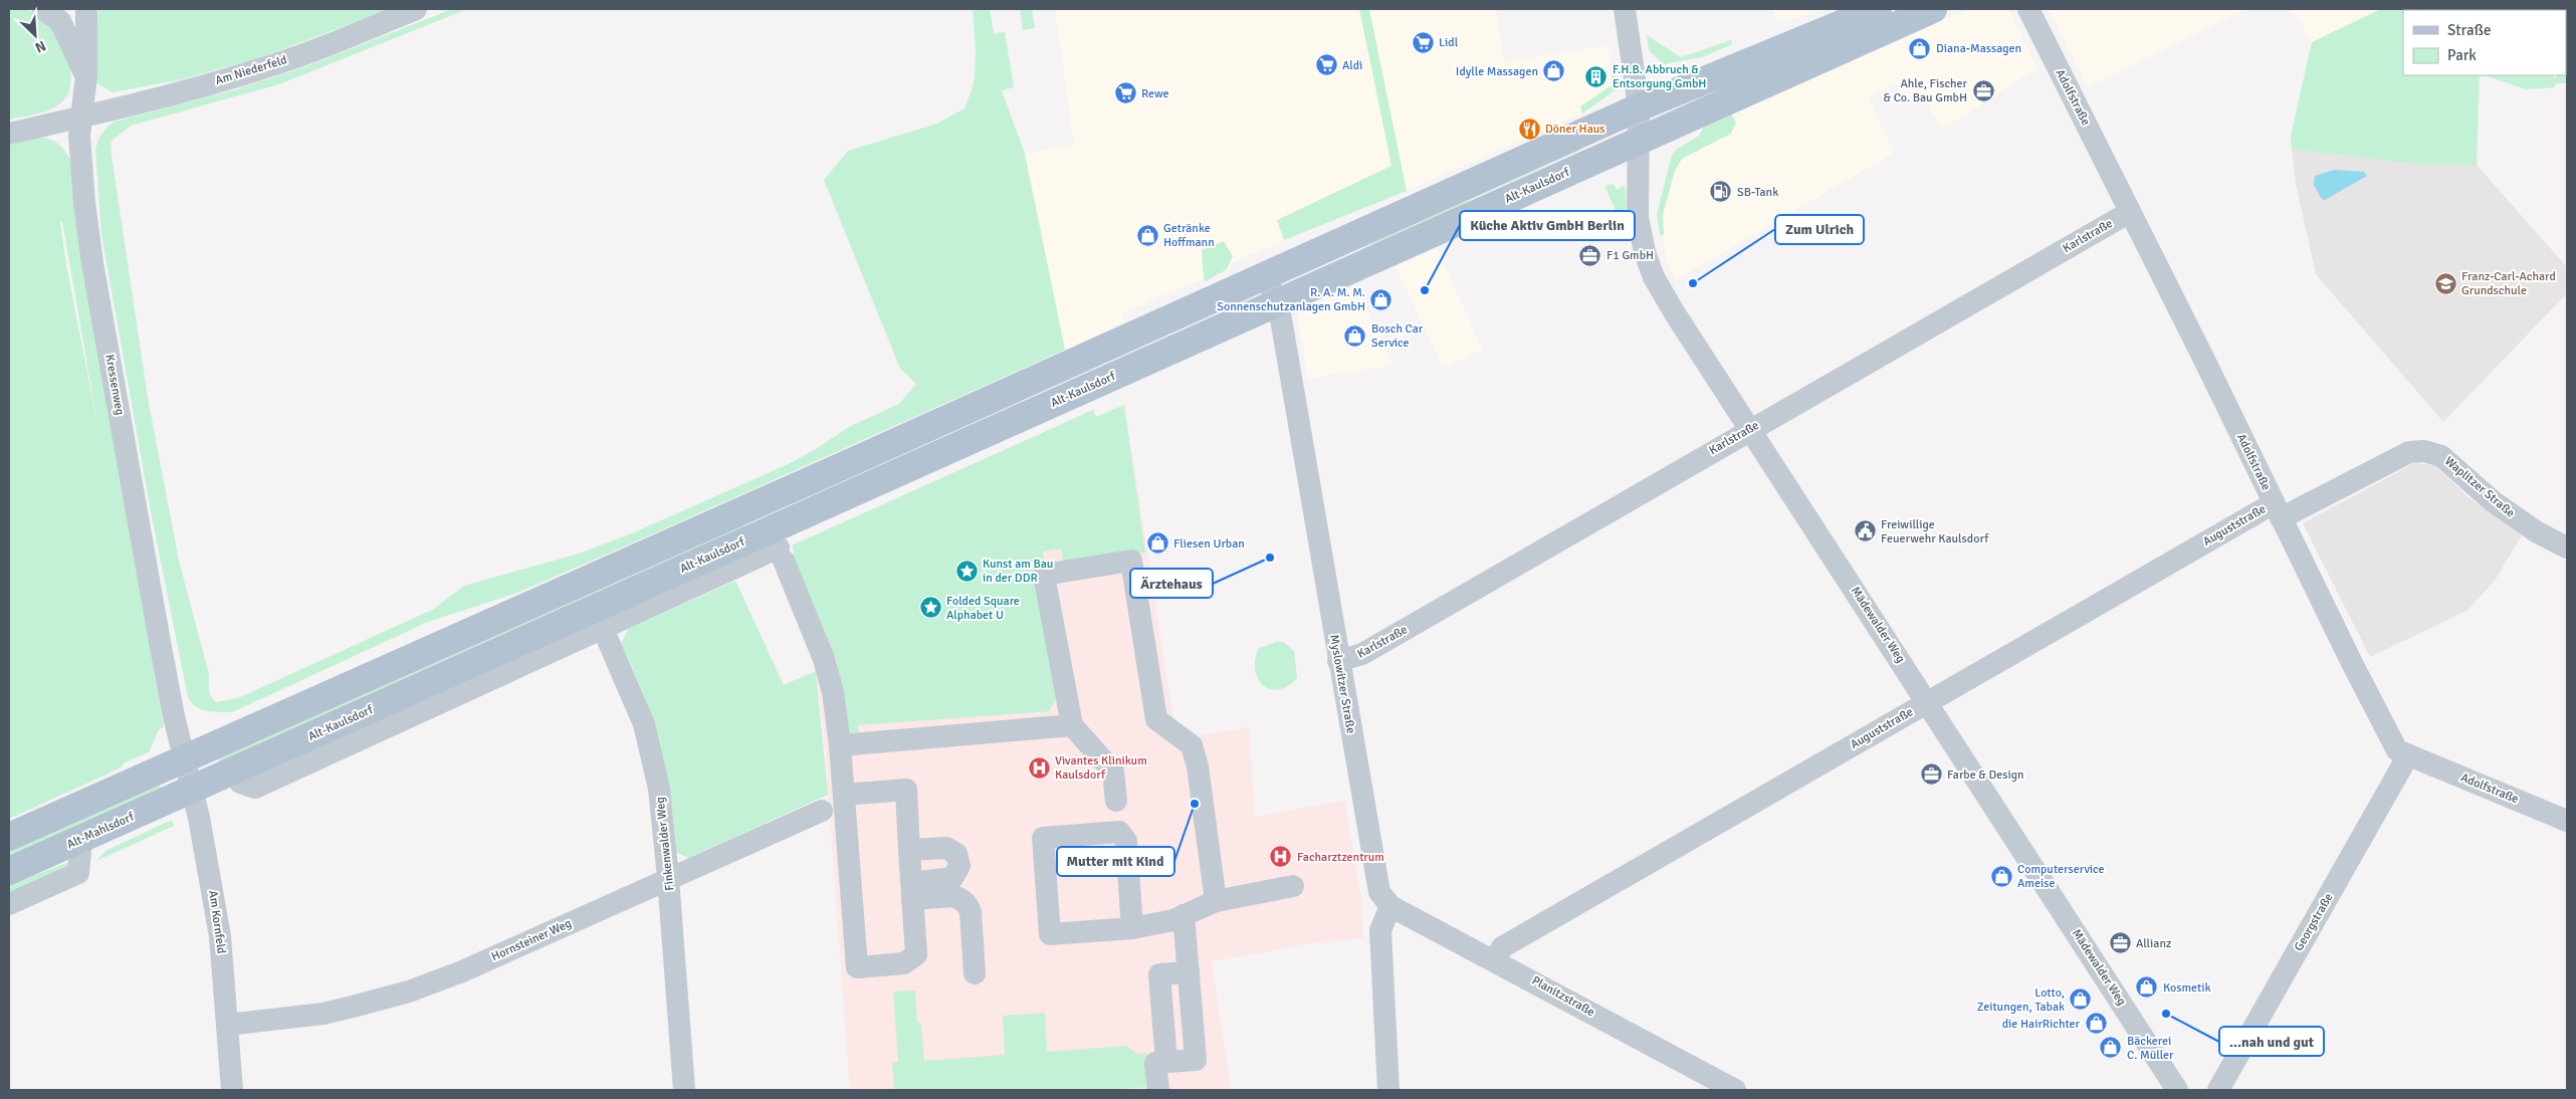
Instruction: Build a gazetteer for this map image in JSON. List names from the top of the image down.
{
  "streets": {
    "main road": ["Alt-Kaulsdorf", "Alt-Mahlsdorf"],
    "street": [
      "Am Niederfeld",
      "Adolfstraße",
      "Karlstraße",
      "Kressenweg",
      "Waplitzer Straße",
      "Auguststraße",
      "Mädewalder Weg",
      "Myslowitzer Straße",
      "Finkenwalder Weg",
      "Am Kornfeld",
      "Georgstraße",
      "Hornsteiner Weg",
      "Planitzstraße"
    ]
  },
  "crossings": [
    ["Am Niederfeld", "Kressenweg"],
    ["Adolfstraße", "Karlstraße"],
    ["Adolfstraße", "Waplitzer Straße"],
    ["Adolfstraße", "Auguststraße"],
    ["Adolfstraße", "Georgstraße"],
    ["Alt-Kaulsdorf", "Mädewalder Weg"],
    ["Alt-Kaulsdorf", "Myslowitzer Straße"],
    ["Alt-Kaulsdorf", "Alt-Mahlsdorf"],
    ["Alt-Kaulsdorf", "Finkenwalder Weg"],
    ["Alt-Kaulsdorf", "Am Kornfeld"],
    ["Karlstraße", "Mädewalder Weg"],
    ["Karlstraße", "Myslowitzer Straße"],
    ["Kressenweg", "Am Kornfeld"],
    ["Waplitzer Straße", "Auguststraße"],
    ["Auguststraße", "Mädewalder Weg"],
    ["Auguststraße", "Planitzstraße"],
    ["Myslowitzer Straße", "Planitzstraße"],
    ["Alt-Mahlsdorf", "Am Kornfeld"],
    ["Finkenwalder Weg", "Hornsteiner Weg"],
    ["Am Kornfeld", "Hornsteiner Weg"]
  ],
  "places": {
    "supermarket": ["Lidl", "Aldi", "Rewe"],
    "shop": [
      "Diana-Massagen",
      "Idylle Massagen",
      "Getränke Hoffmann",
      "R. A. M. M. Sonnenschutzanlagen GmbH",
      "Bosch Car Service",
      "Fliesen Urban",
      "Computerservice Ameise",
      "Kosmetik",
      "Lotto, Zeitungen, Tabak",
      "die HairRichter",
      "Bäckerei C. Müller"
    ],
    "building": ["F.H.B. Abbruch & Entsorgung GmbH"],
    "office": [
      "Ahle, Fischer & Co. Bau GmbH",
      "F1 GmbH",
      "Farbe & Design",
      "Allianz"
    ],
    "restaurant": ["Döner Haus"],
    "fuel station": ["SB-Tank"],
    "other": [
      "Zum Ulrich",
      "Küche Aktiv GmbH Berlin",
      "Ärztehaus",
      "Mutter mit Kind",
      "...nah und gut"
    ],
    "school or university": ["Franz-Carl-Achard Grundschule"],
    "public building": ["Freiwillige Feuerwehr Kaulsdorf"],
    "place": ["Kunst am Bau in der DDR", "Folded Square Alphabet U"],
    "hospital": ["Vivantes Klinikum Kaulsdorf", "Facharztzentrum"]
  },
  "legend": ["Straße", "Park"],
  "north": "bottom right"
}
